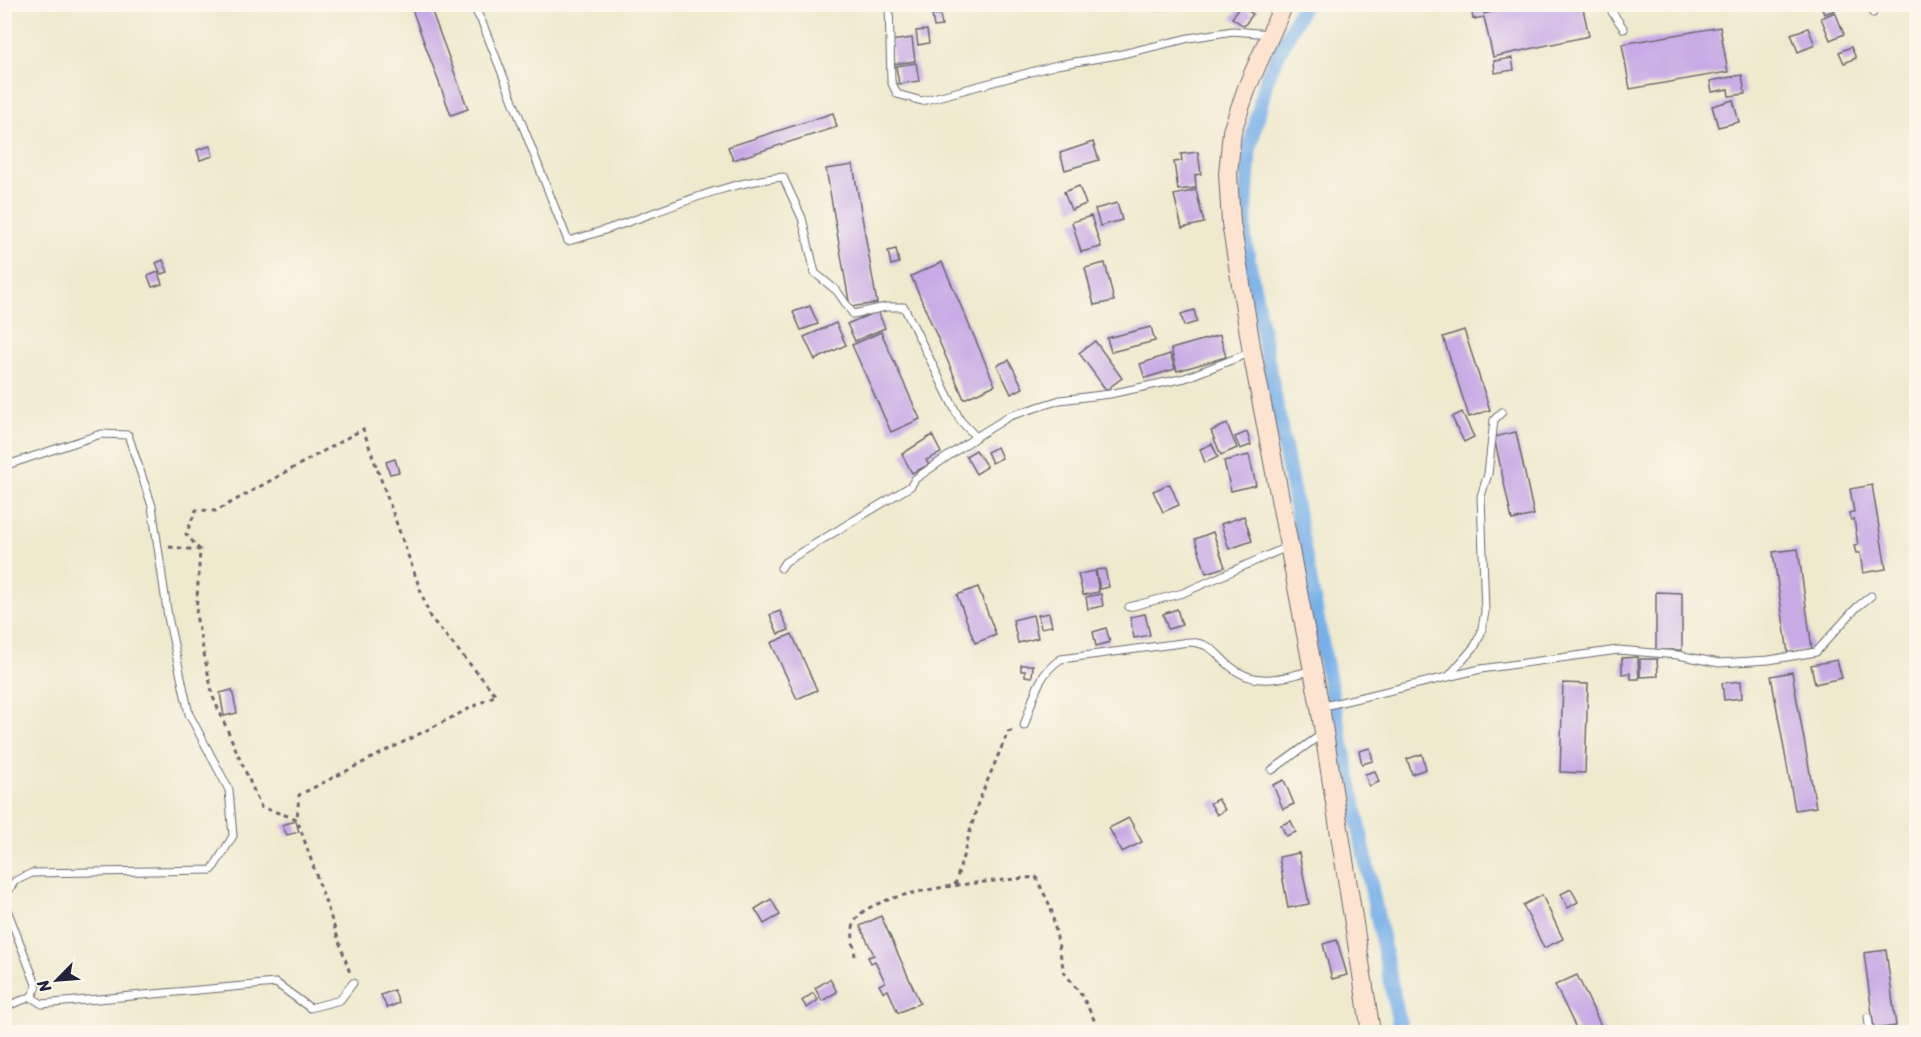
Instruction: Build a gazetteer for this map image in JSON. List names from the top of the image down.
{
  "north": "bottom left"
}
